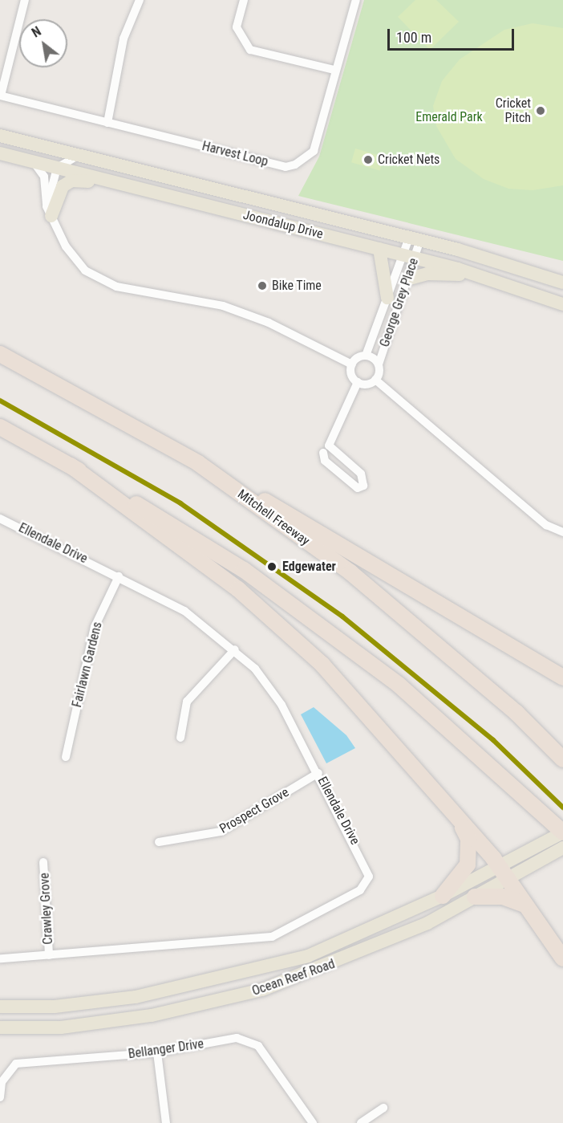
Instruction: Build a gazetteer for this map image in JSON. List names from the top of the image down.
{
  "streets": {
    "highway": ["Mitchell Freeway"],
    "main road": ["Joondalup Drive", "Ocean Reef Road"],
    "street": [
      "Harvest Loop",
      "George Grey Place",
      "Ellendale Drive",
      "Fairlawn Gardens",
      "Prospect Grove",
      "Crawley Grove",
      "Bellanger Drive"
    ]
  },
  "crossings": [
    ["Joondalup Drive", "George Grey Place"],
    ["Ellendale Drive", "Fairlawn Gardens"],
    ["Ellendale Drive", "Prospect Grove"],
    ["Ellendale Drive", "Crawley Grove"]
  ],
  "parks": ["Emerald Park"],
  "places": [
    "Cricket Pitch",
    "Cricket Nets",
    "Bike Time",
    "Edgewater"
  ],
  "scale_bar": "100 m",
  "north": "top left"
}
